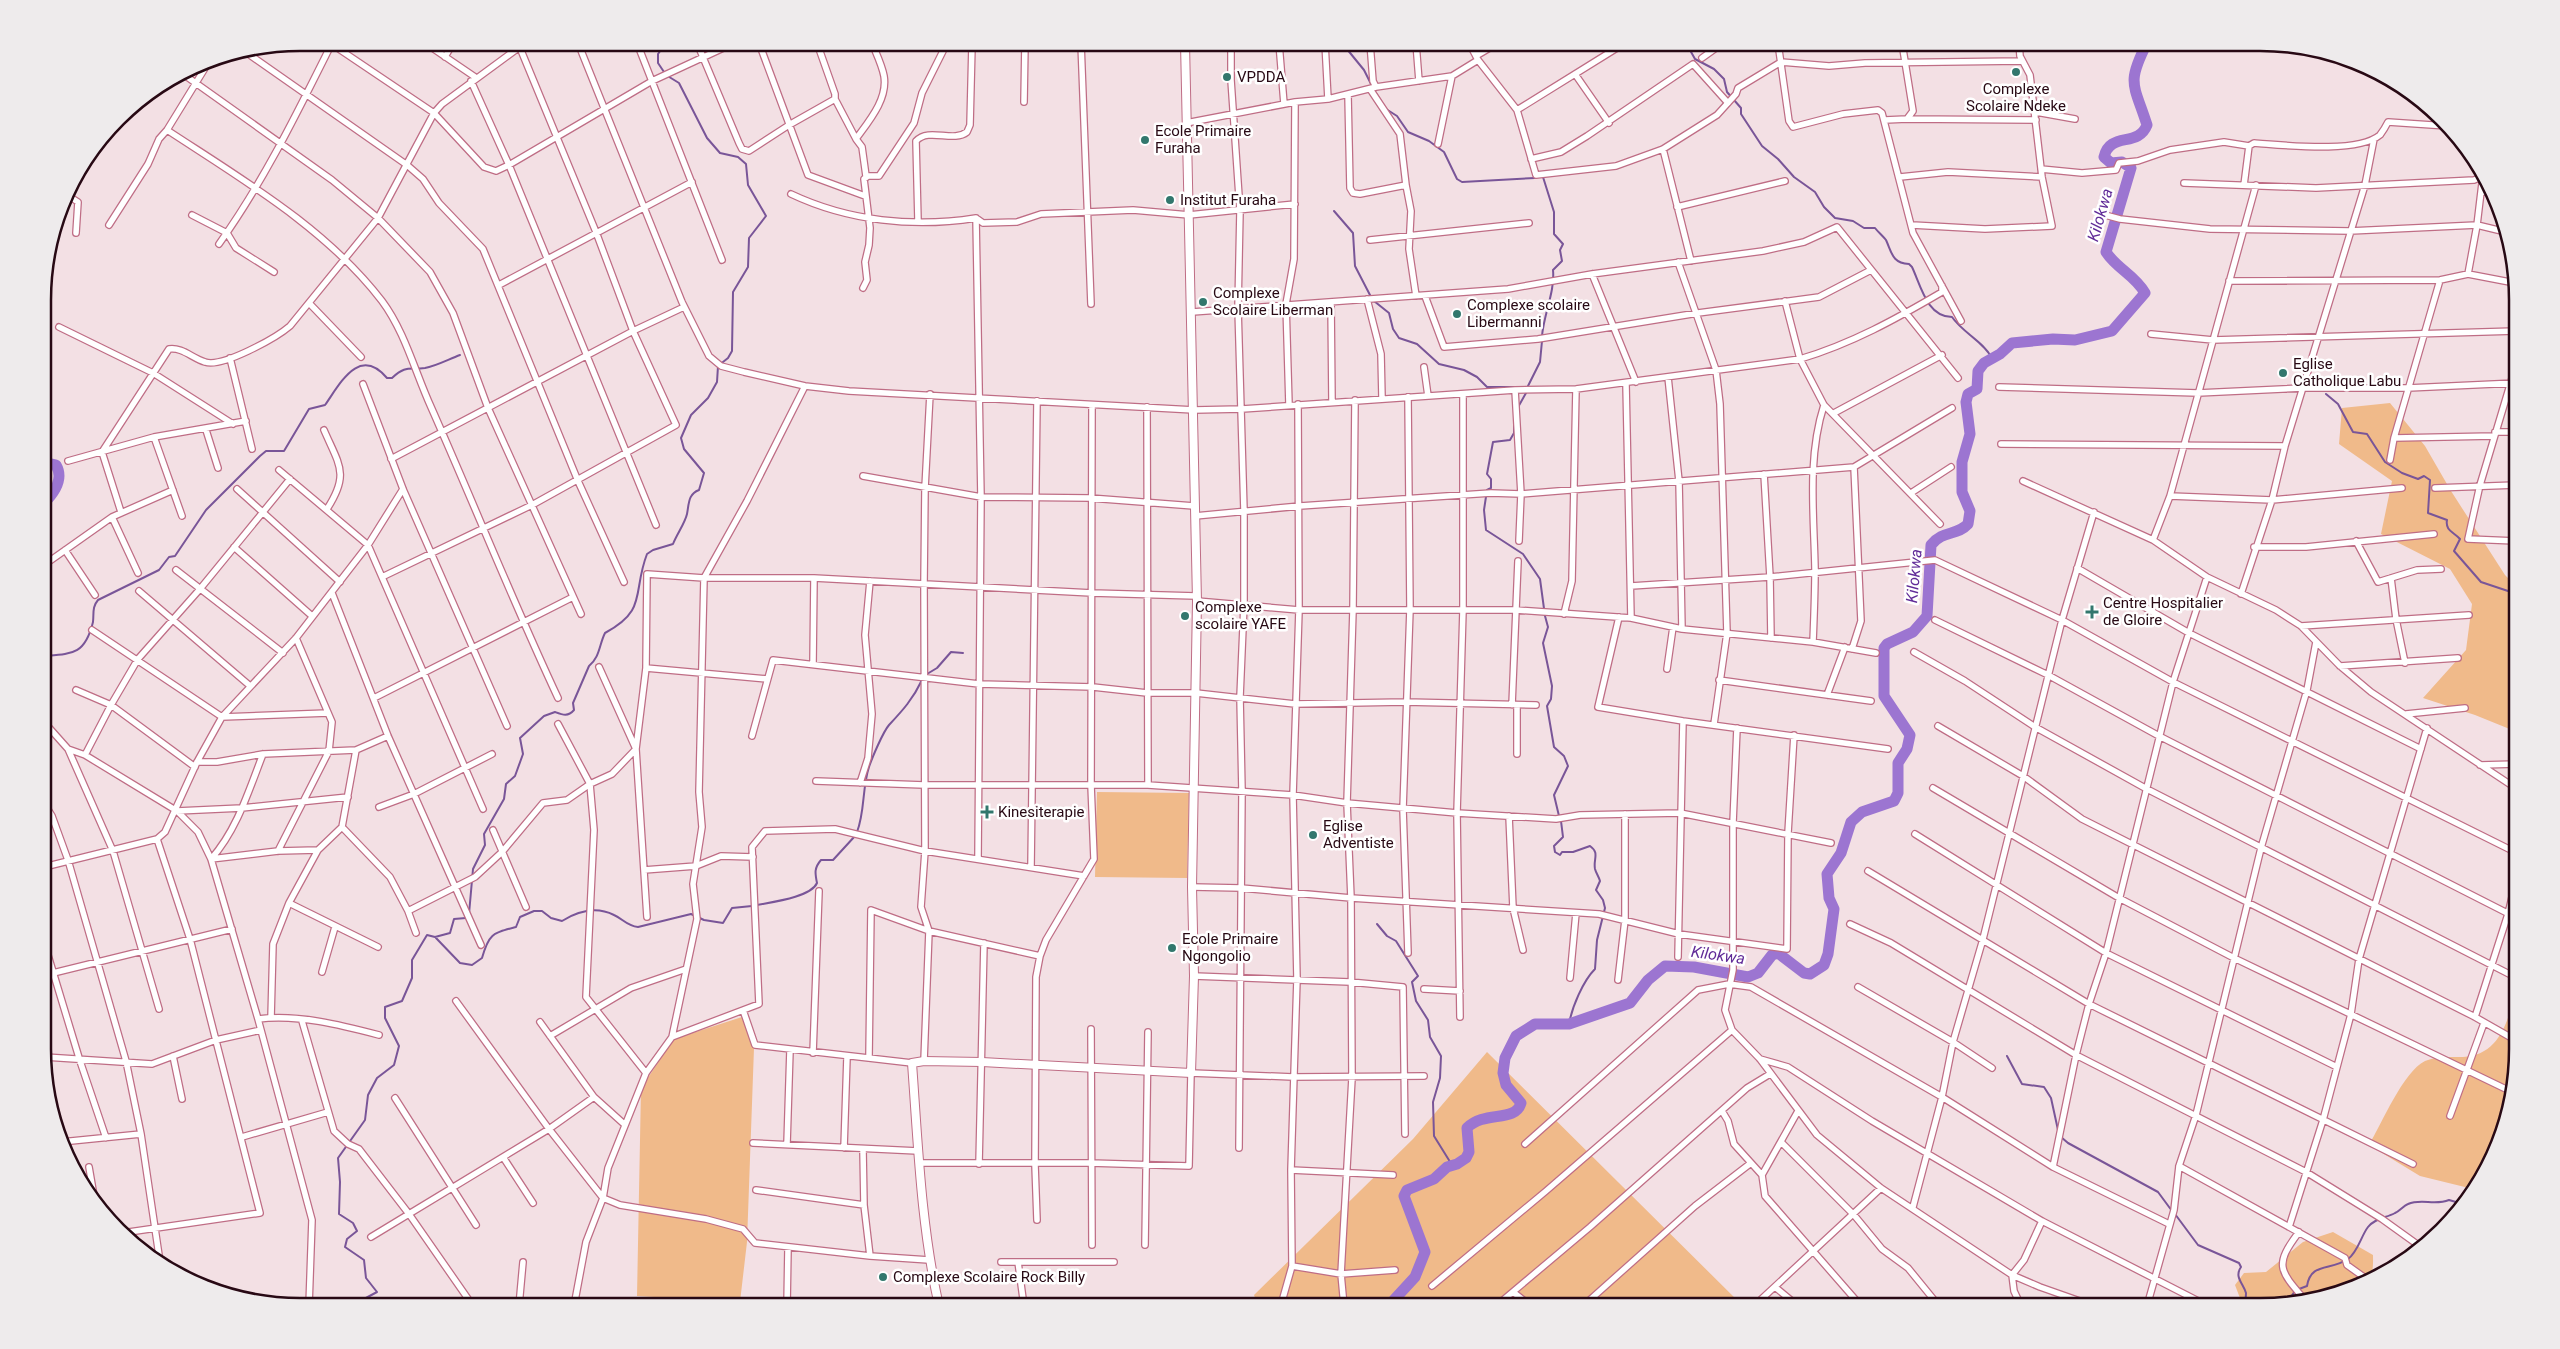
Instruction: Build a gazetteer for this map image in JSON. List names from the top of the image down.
{
  "water": ["Kilokwa"],
  "places": {
    "other": [
      "Complexe Scolaire Ndeke",
      "VPDDA",
      "Ecole Primaire Furaha",
      "Institut Furaha",
      "Complexe Scolaire Liberman",
      "Complexe scolaire Libermanni",
      "Eglise Catholique Labu",
      "Complexe scolaire YAFE",
      "Eglise Adventiste",
      "Ecole Primaire Ngongolio",
      "Complexe Scolaire Rock Billy"
    ],
    "health": ["Centre Hospitalier de Gloire", "Kinesiterapie"]
  }
}
